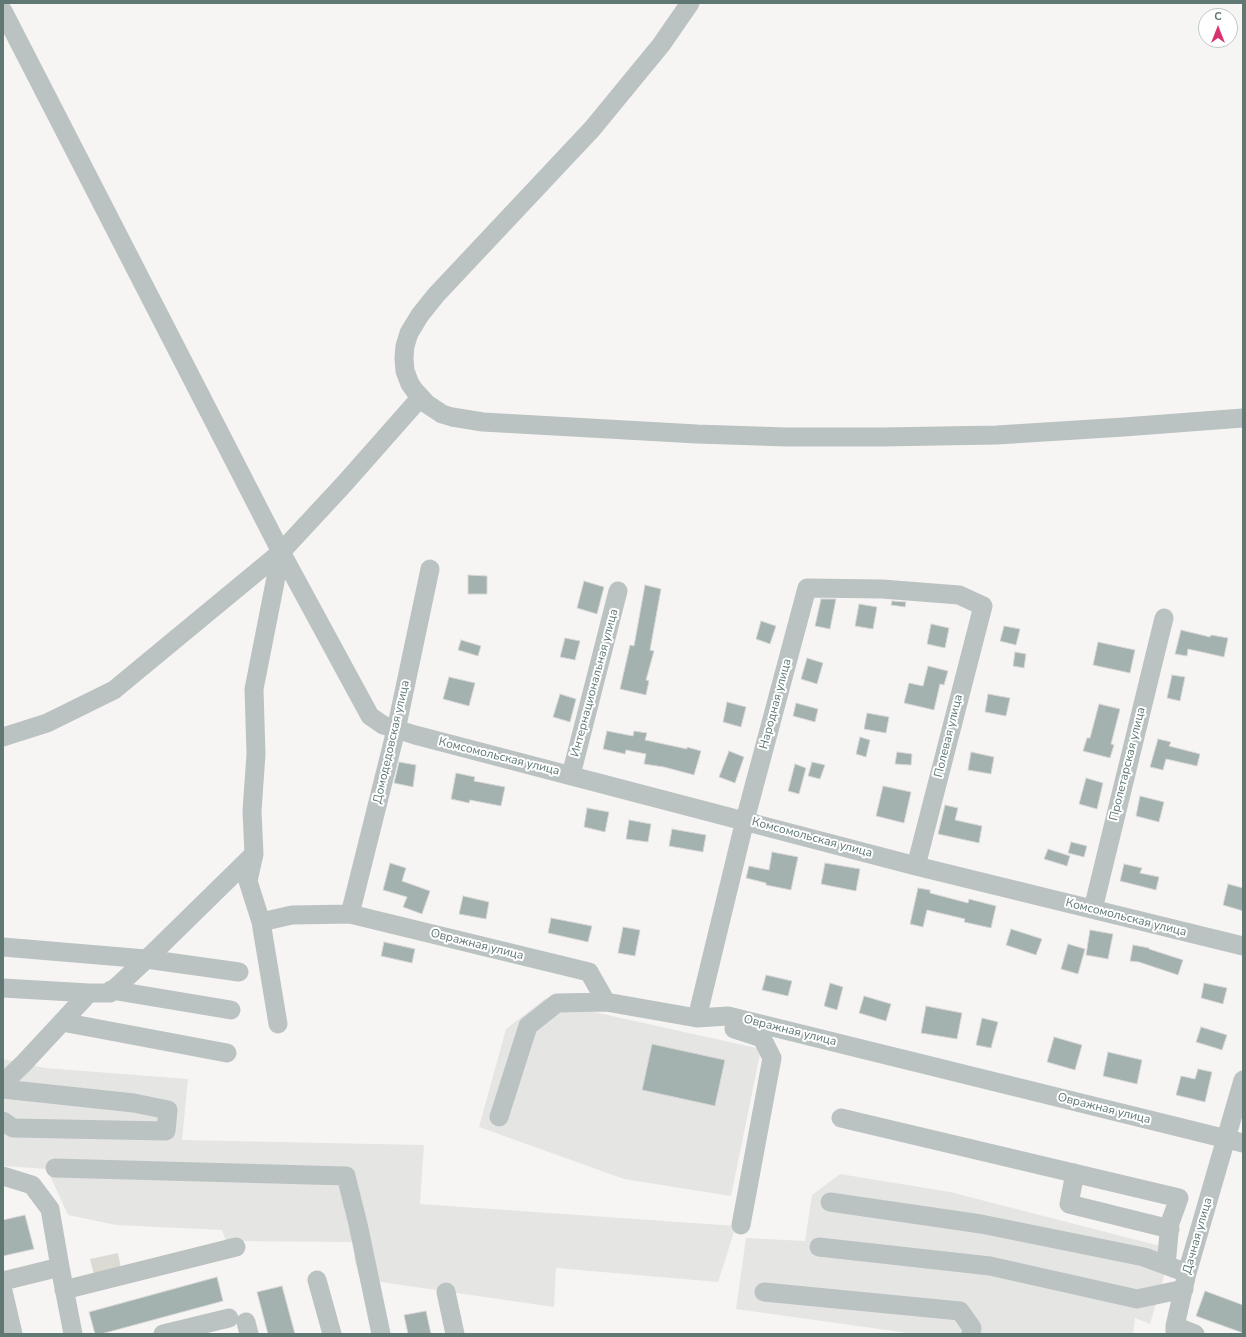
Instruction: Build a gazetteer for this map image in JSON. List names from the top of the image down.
{
  "streets": {
    "street": [
      "Интернациональная улица",
      "Народная улица",
      "Полевая улица",
      "Домодедовская улица",
      "Комсомольская улица",
      "Пролетарская улица",
      "Овражная улица",
      "Дачная улица"
    ]
  },
  "crossings": [
    ["Интернациональная улица", "Комсомольская улица"],
    ["Народная улица", "Полевая улица"],
    ["Народная улица", "Комсомольская улица"],
    ["Народная улица", "Овражная улица"],
    ["Полевая улица", "Комсомольская улица"],
    ["Домодедовская улица", "Комсомольская улица"],
    ["Домодедовская улица", "Овражная улица"],
    ["Комсомольская улица", "Пролетарская улица"],
    ["Овражная улица", "Дачная улица"]
  ],
  "north": "top"
}
